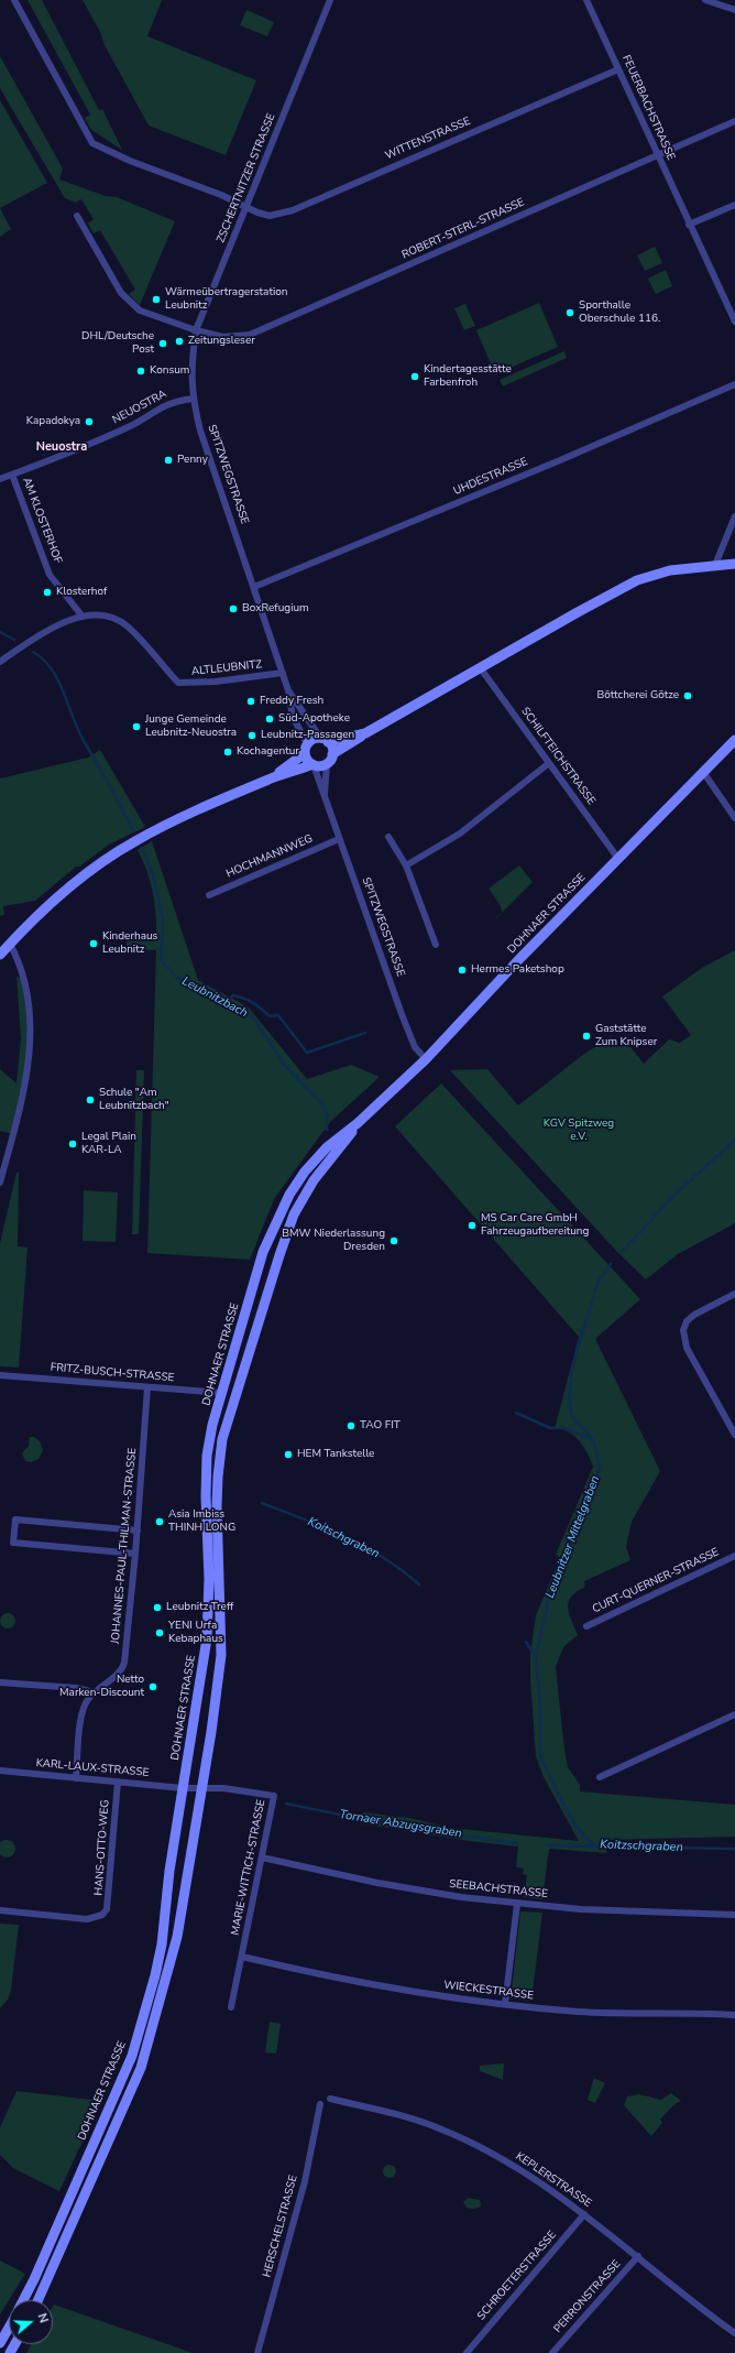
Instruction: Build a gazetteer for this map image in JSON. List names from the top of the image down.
{
  "streets": {
    "main road": ["DOHNAER STRASSE"],
    "street": [
      "FEUERBACHSTRASSE",
      "WITTENSTRASSE",
      "ZSCHERTNITZER STRASSE",
      "ROBERT-STERL-STRASSE",
      "NEUOSTRA",
      "SPITZWEGSTRASSE",
      "UHDESTRASSE",
      "AM KLOSTERHOF",
      "ALTLEUBNITZ",
      "SCHILFTEICHSTRASSE",
      "HOCHMANNWEG",
      "FRITZ-BUSCH-STRASSE",
      "JOHANNES-PAUL-THILMAN-STRASSE",
      "CURT-QUERNER-STRASSE",
      "KARL-LAUX-STRASSE",
      "HANS-OTTO-WEG",
      "MARIE-WITTICH-STRASSE",
      "SEEBACHSTRASSE",
      "WIECKESTRASSE",
      "KEPLERSTRASSE",
      "HERSCHELSTRASSE",
      "SCHROETERSTRASSE",
      "PERRONSTRASSE"
    ]
  },
  "crossings": [
    ["FEUERBACHSTRASSE", "WITTENSTRASSE"],
    ["FEUERBACHSTRASSE", "ROBERT-STERL-STRASSE"],
    ["WITTENSTRASSE", "ZSCHERTNITZER STRASSE"],
    ["ZSCHERTNITZER STRASSE", "ROBERT-STERL-STRASSE"],
    ["ZSCHERTNITZER STRASSE", "SPITZWEGSTRASSE"],
    ["NEUOSTRA", "SPITZWEGSTRASSE"],
    ["NEUOSTRA", "AM KLOSTERHOF"],
    ["SPITZWEGSTRASSE", "UHDESTRASSE"],
    ["SPITZWEGSTRASSE", "ALTLEUBNITZ"],
    ["SPITZWEGSTRASSE", "HOCHMANNWEG"],
    ["SPITZWEGSTRASSE", "DOHNAER STRASSE"],
    ["AM KLOSTERHOF", "ALTLEUBNITZ"],
    ["SCHILFTEICHSTRASSE", "DOHNAER STRASSE"],
    ["DOHNAER STRASSE", "FRITZ-BUSCH-STRASSE"],
    ["DOHNAER STRASSE", "KARL-LAUX-STRASSE"],
    ["DOHNAER STRASSE", "MARIE-WITTICH-STRASSE"],
    ["FRITZ-BUSCH-STRASSE", "JOHANNES-PAUL-THILMAN-STRASSE"],
    ["JOHANNES-PAUL-THILMAN-STRASSE", "KARL-LAUX-STRASSE"],
    ["KARL-LAUX-STRASSE", "HANS-OTTO-WEG"],
    ["KARL-LAUX-STRASSE", "MARIE-WITTICH-STRASSE"],
    ["MARIE-WITTICH-STRASSE", "SEEBACHSTRASSE"],
    ["MARIE-WITTICH-STRASSE", "WIECKESTRASSE"],
    ["KEPLERSTRASSE", "SCHROETERSTRASSE"],
    ["KEPLERSTRASSE", "PERRONSTRASSE"]
  ],
  "districts": ["Neuostra"],
  "water": [
    "Leubnitzbach",
    "Leubnitzer Mittelgraben",
    "Koitschgraben",
    "Tornaer Abzugsgraben",
    "Koitzschgraben"
  ],
  "parks": ["KGV Spitzweg e.V."],
  "places": [
    "Wärmeübertragerstation Leubnitz",
    "Sporthalle Oberschule 116.",
    "Zeitungsleser",
    "DHL/Deutsche Post",
    "Konsum",
    "Kindertagesstätte Farbenfroh",
    "Kapadokya",
    "Penny",
    "Klosterhof",
    "BoxRefugium",
    "Böttcherei Götze",
    "Freddy Fresh",
    "Süd-Apotheke",
    "Junge Gemeinde Leubnitz-Neuostra",
    "Leubnitz-Passagen",
    "Kochagentur",
    "Kinderhaus Leubnitz",
    "Hermes Paketshop",
    "Gaststätte Zum Knipser",
    "Schule \"Am Leubnitzbach\"",
    "Legal Plain KAR-LA",
    "MS Car Care GmbH Fahrzeugaufbereitung",
    "BMW Niederlassung Dresden",
    "TAO FIT",
    "HEM Tankstelle",
    "Asia Imbiss THINH LONG",
    "Leubnitz Treff",
    "YENI Urfa Kebaphaus",
    "Netto Marken-Discount"
  ],
  "north": "right"
}
